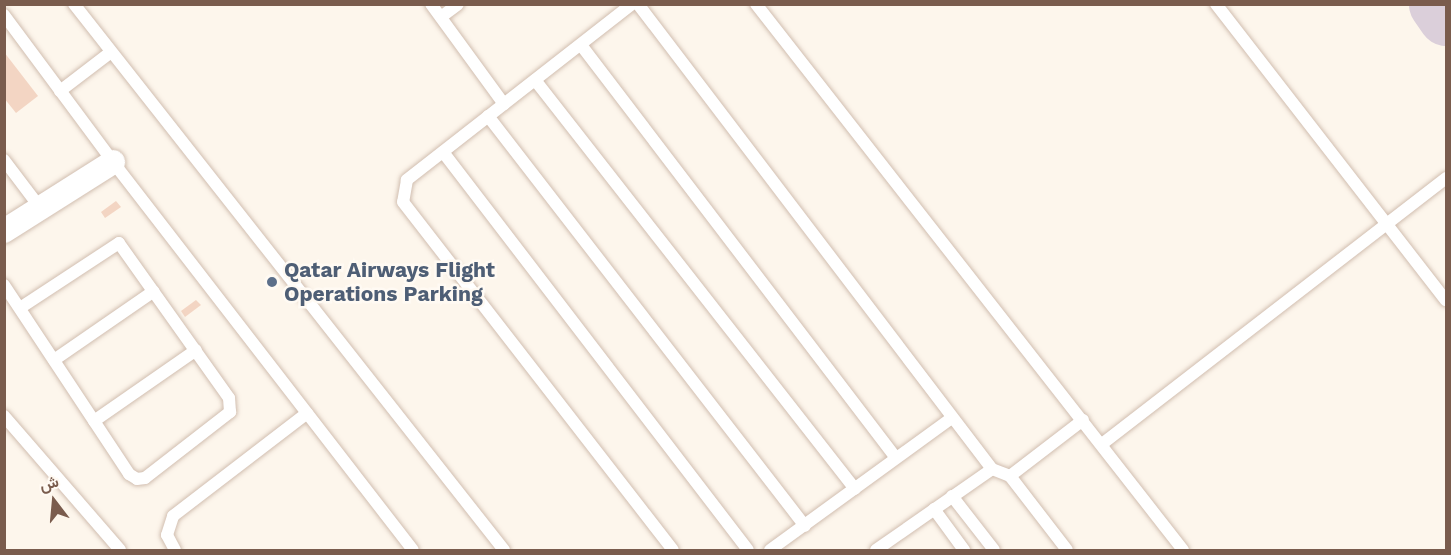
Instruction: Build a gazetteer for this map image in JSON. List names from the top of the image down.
{
  "places": ["Qatar Airways Flight Operations Parking"],
  "north": "top"
}
